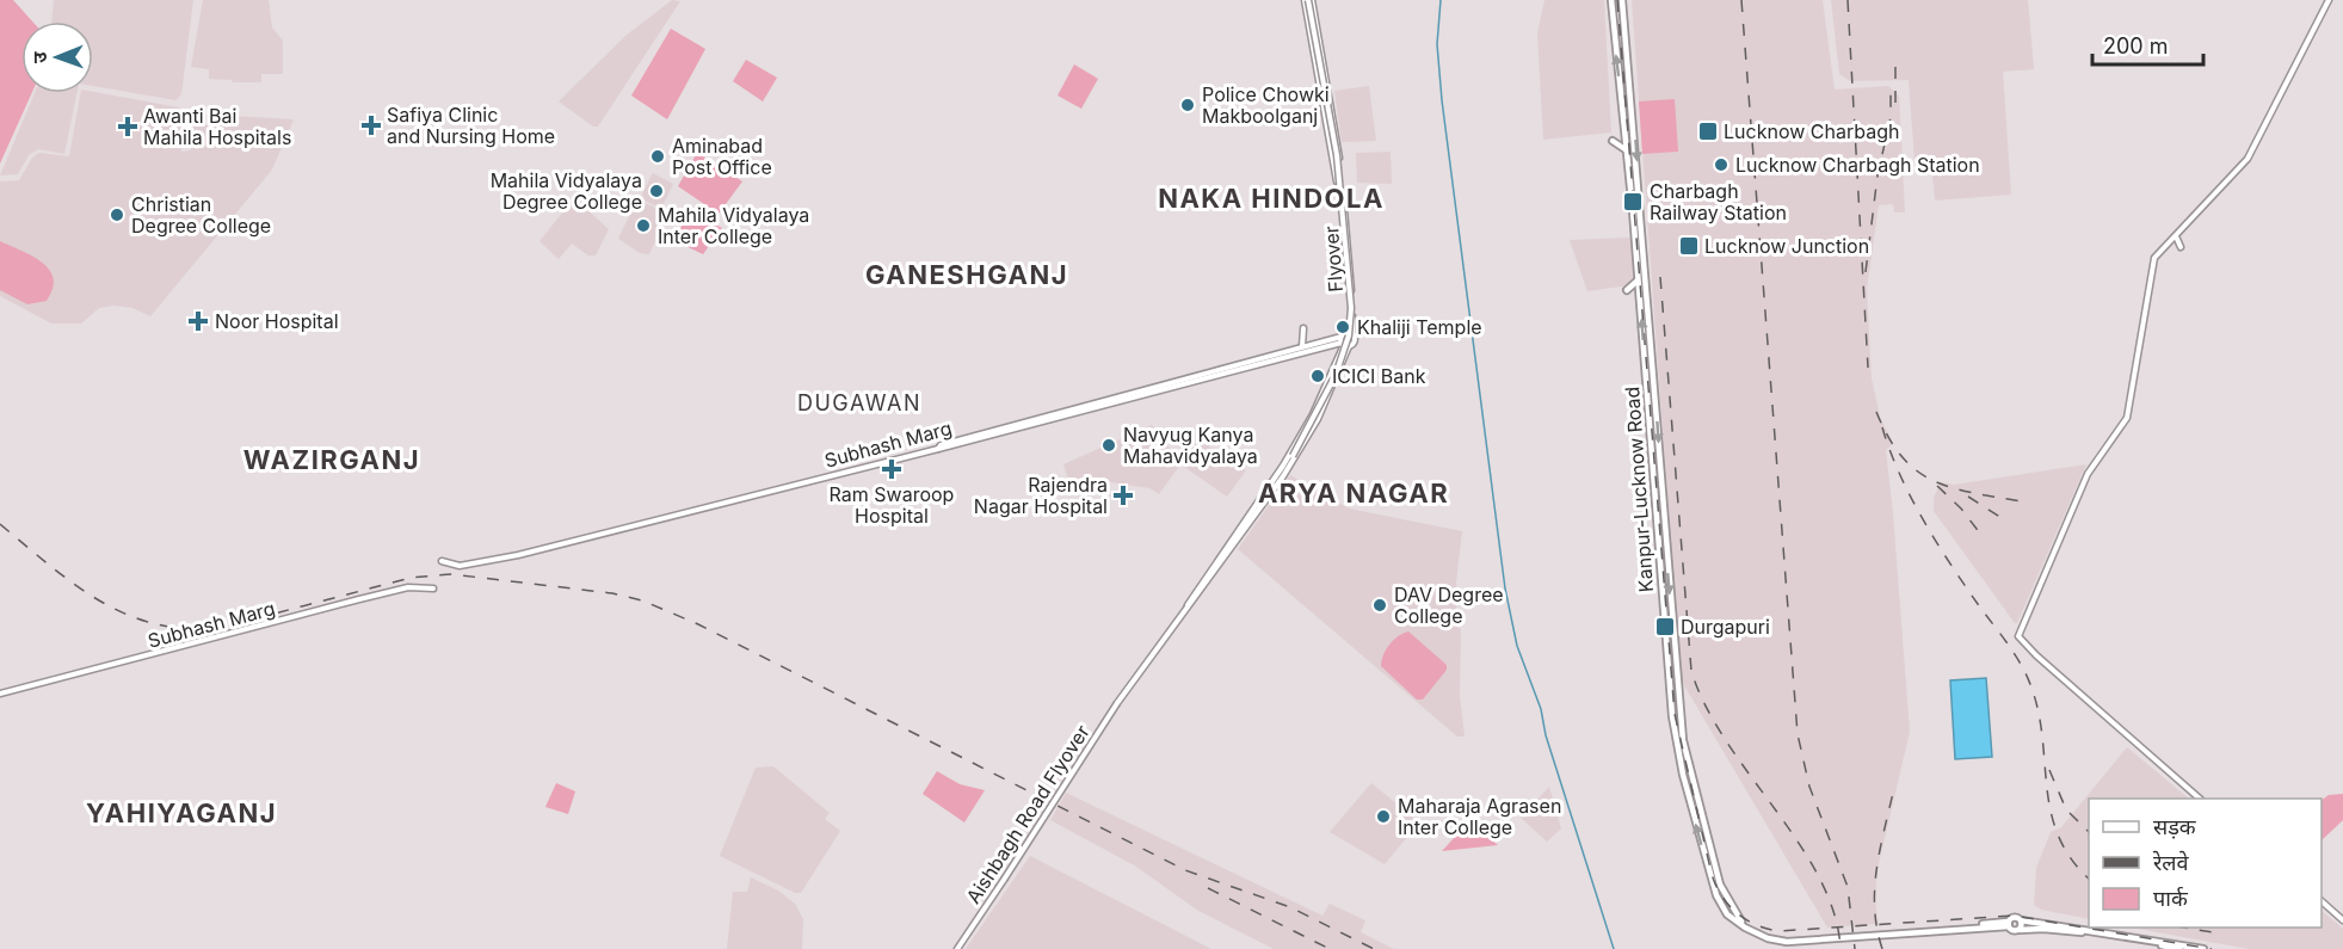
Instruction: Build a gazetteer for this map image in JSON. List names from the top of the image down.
{
  "streets": {
    "main road": [
      "Flyover",
      "Subhash Marg",
      "Kanpur-Lucknow Road",
      "Aishbagh Road Flyover"
    ]
  },
  "crossings": [
    ["Flyover", "Aishbagh Road Flyover"]
  ],
  "districts": [
    "NAKA HINDOLA",
    "GANESHGANJ",
    "DUGAWAN",
    "WAZIRGANJ",
    "ARYA NAGAR",
    "YAHIYAGANJ"
  ],
  "places": {
    "other": [
      "Police Chowki Makboolganj",
      "Aminabad Post Office",
      "Lucknow Charbagh Station",
      "Mahila Vidyalaya Degree College",
      "Christian Degree College",
      "Mahila Vidyalaya Inter College",
      "Khaliji Temple",
      "ICICI Bank",
      "Navyug Kanya Mahavidyalaya",
      "DAV Degree College",
      "Maharaja Agrasen Inter College"
    ],
    "health": [
      "Safiya Clinic and Nursing Home",
      "Awanti Bai Mahila Hospitals",
      "Noor Hospital",
      "Ram Swaroop Hospital",
      "Rajendra Nagar Hospital"
    ],
    "transit": [
      "Lucknow Charbagh",
      "Charbagh Railway Station",
      "Lucknow Junction",
      "Durgapuri"
    ]
  },
  "legend": ["सड़क", "रेलवे", "पार्क"],
  "scale_bar": "200 m",
  "north": "left"
}
